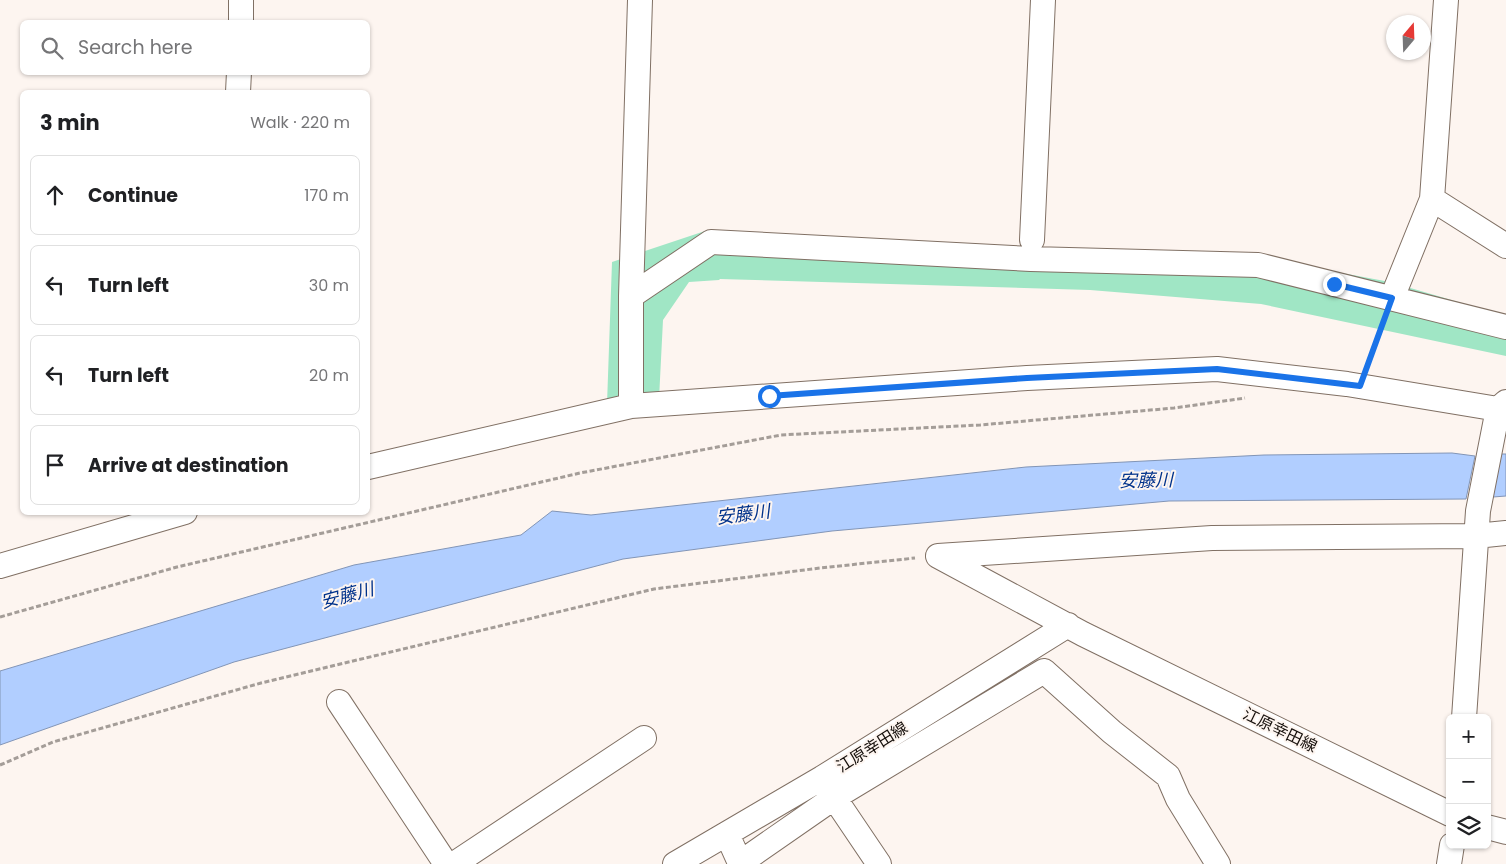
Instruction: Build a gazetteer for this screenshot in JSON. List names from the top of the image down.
{
  "streets": {
    "street": ["江原幸田線"]
  },
  "water": ["安藤川"],
  "north": "top",
  "page": {
    "search": "Search here",
    "heading": ["3 min", "Walk · 220 m"],
    "list": [
      ["Continue", "170 m"],
      ["Turn left", "30 m"],
      ["Turn left", "20 m"],
      "Arrive at destination"
    ],
    "map_buttons": ["+", "−"]
  }
}
